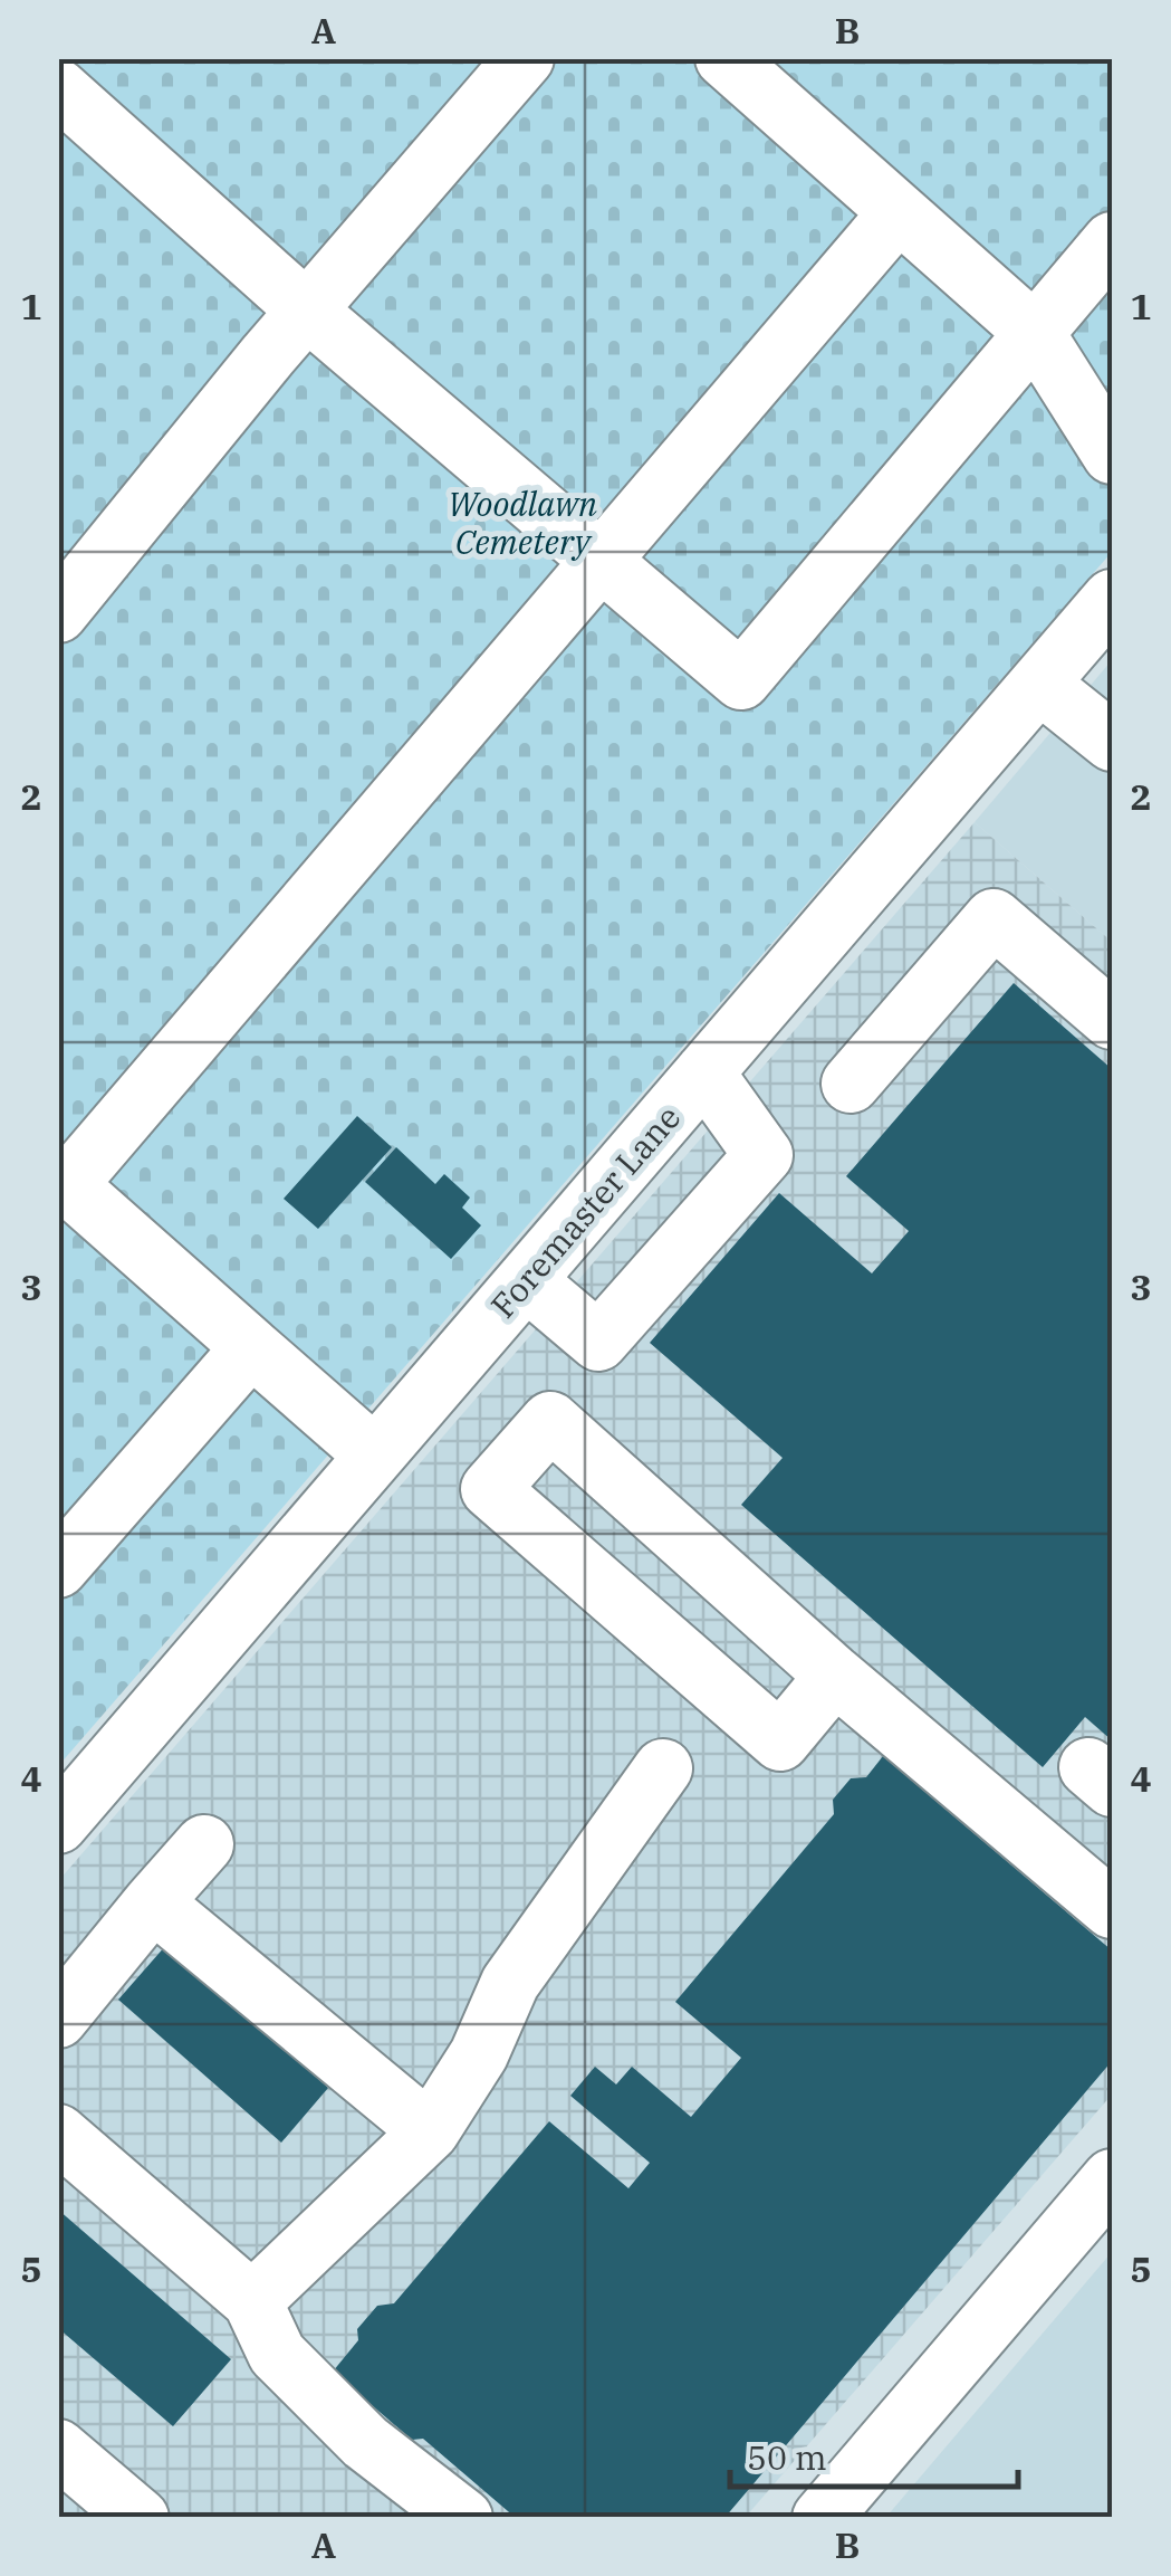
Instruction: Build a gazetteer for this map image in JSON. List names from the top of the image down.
{
  "streets": {
    "street": ["Foremaster Lane"]
  },
  "parks": ["Woodlawn Cemetery"],
  "scale_bar": "50 m",
  "grid": {
    "columns": ["A", "B"],
    "rows": [
      "1",
      "2",
      "3",
      "4",
      "5"
    ]
  }
}
